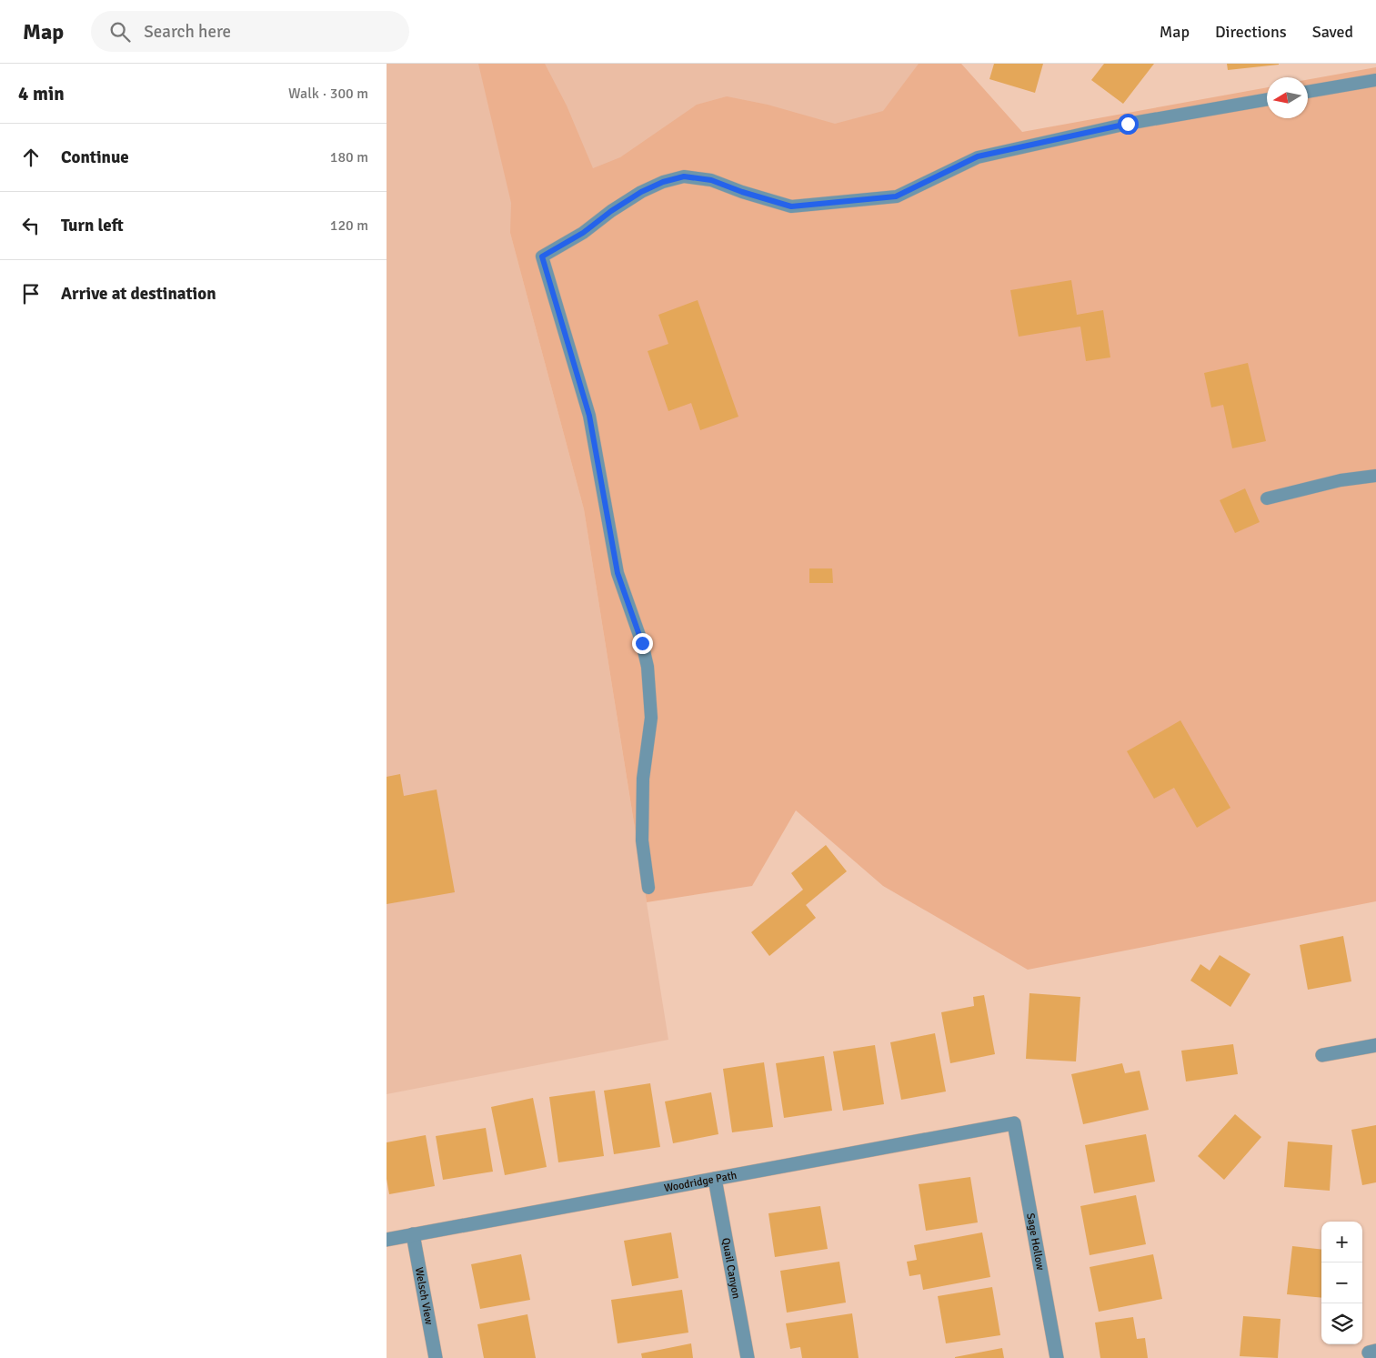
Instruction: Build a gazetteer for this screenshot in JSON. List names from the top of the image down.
{
  "streets": {
    "street": [
      "Woodridge Path",
      "Sage Hollow",
      "Quail Canyon",
      "Welsch View"
    ]
  },
  "crossings": [
    ["Woodridge Path", "Sage Hollow"],
    ["Woodridge Path", "Quail Canyon"],
    ["Woodridge Path", "Welsch View"]
  ],
  "north": "left",
  "page": {
    "header": "Map",
    "search": "Search here",
    "nav": ["Map", "Directions", "Saved"],
    "heading": ["4 min", "Walk · 300 m"],
    "list": [
      ["Continue", "180 m"],
      ["Turn left", "120 m"],
      "Arrive at destination"
    ],
    "map_buttons": ["+", "−"]
  }
}
